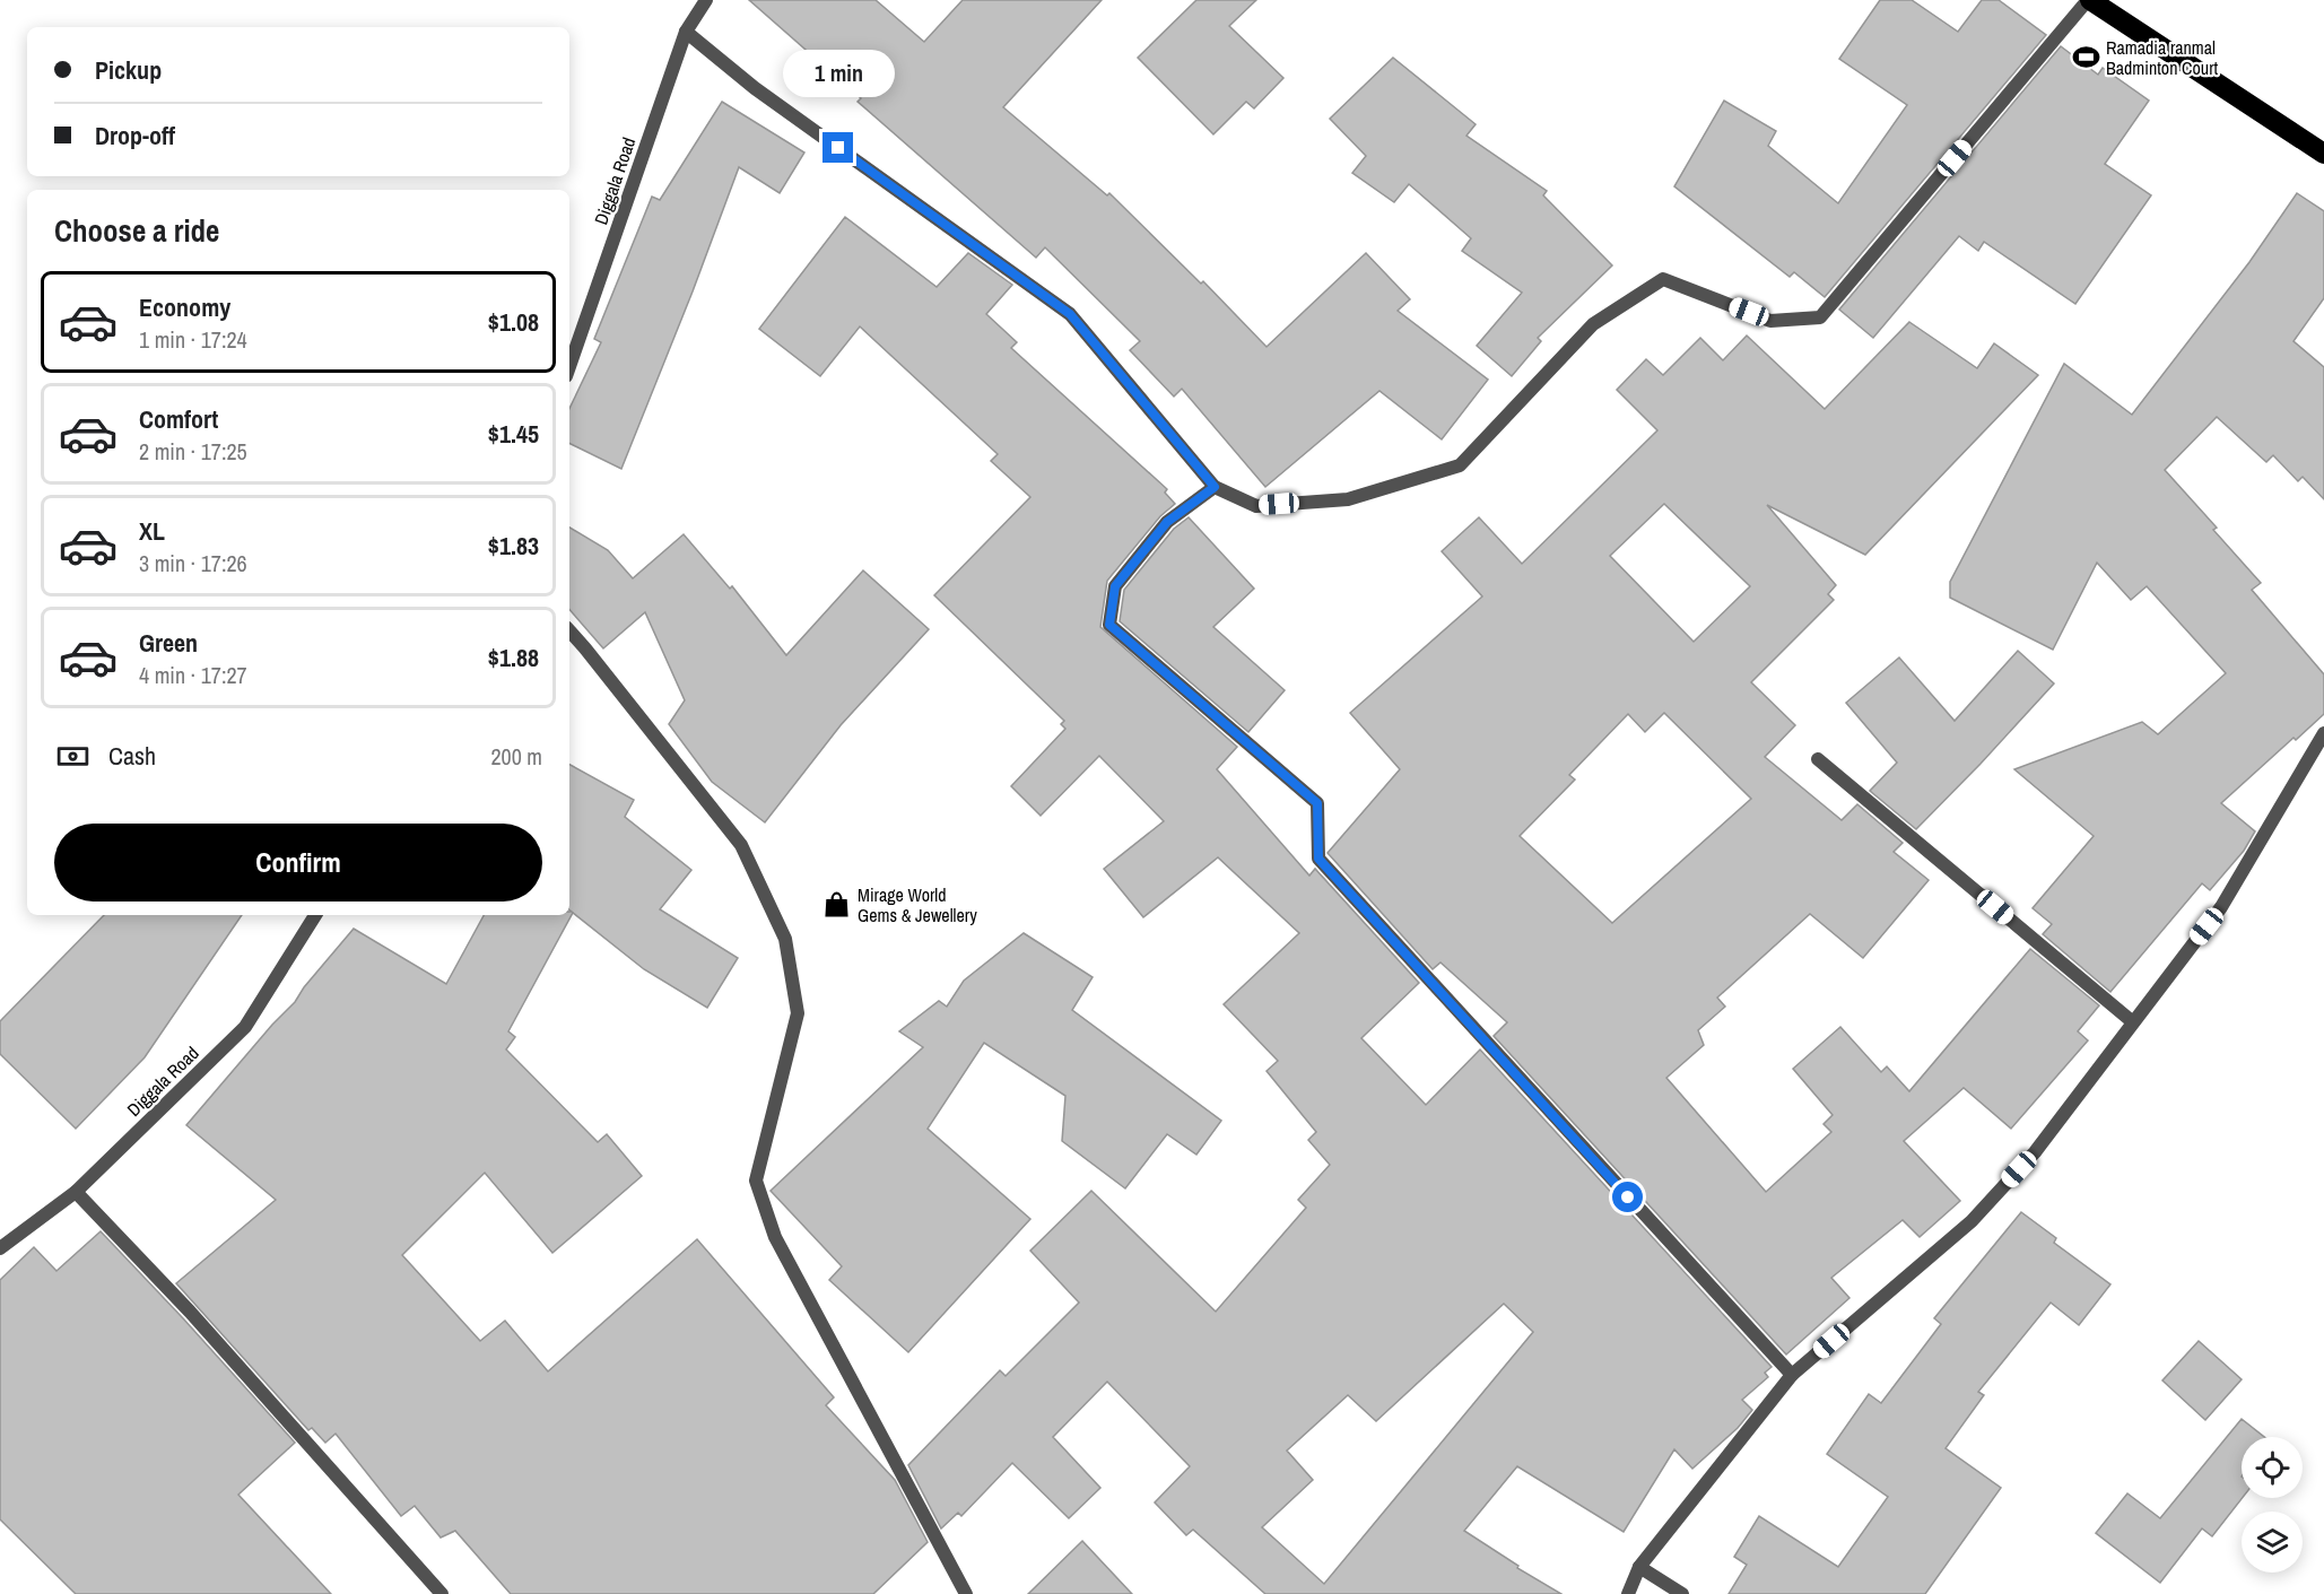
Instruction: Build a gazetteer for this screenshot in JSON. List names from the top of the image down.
{
  "streets": {
    "street": ["Diggala Road"]
  },
  "places": {
    "sports": ["Ramadia ranmal Badminton Court"],
    "shop": ["Mirage World Gems & Jewellery"]
  },
  "page": {
    "banner": ["Pickup", "Drop-off"],
    "bubble": "1 min",
    "heading": "Choose a ride",
    "list": [
      {
        "name": "Economy",
        "note": "1 min · 17:24",
        "value": "$1.08"
      },
      {
        "name": "Comfort",
        "note": "2 min · 17:25",
        "value": "$1.45"
      },
      {
        "name": "XL",
        "note": "3 min · 17:26",
        "value": "$1.83"
      },
      {
        "name": "Green",
        "note": "4 min · 17:27",
        "value": "$1.88"
      }
    ],
    "pay": ["Cash", "200 m"],
    "buttons": "Confirm"
  }
}
